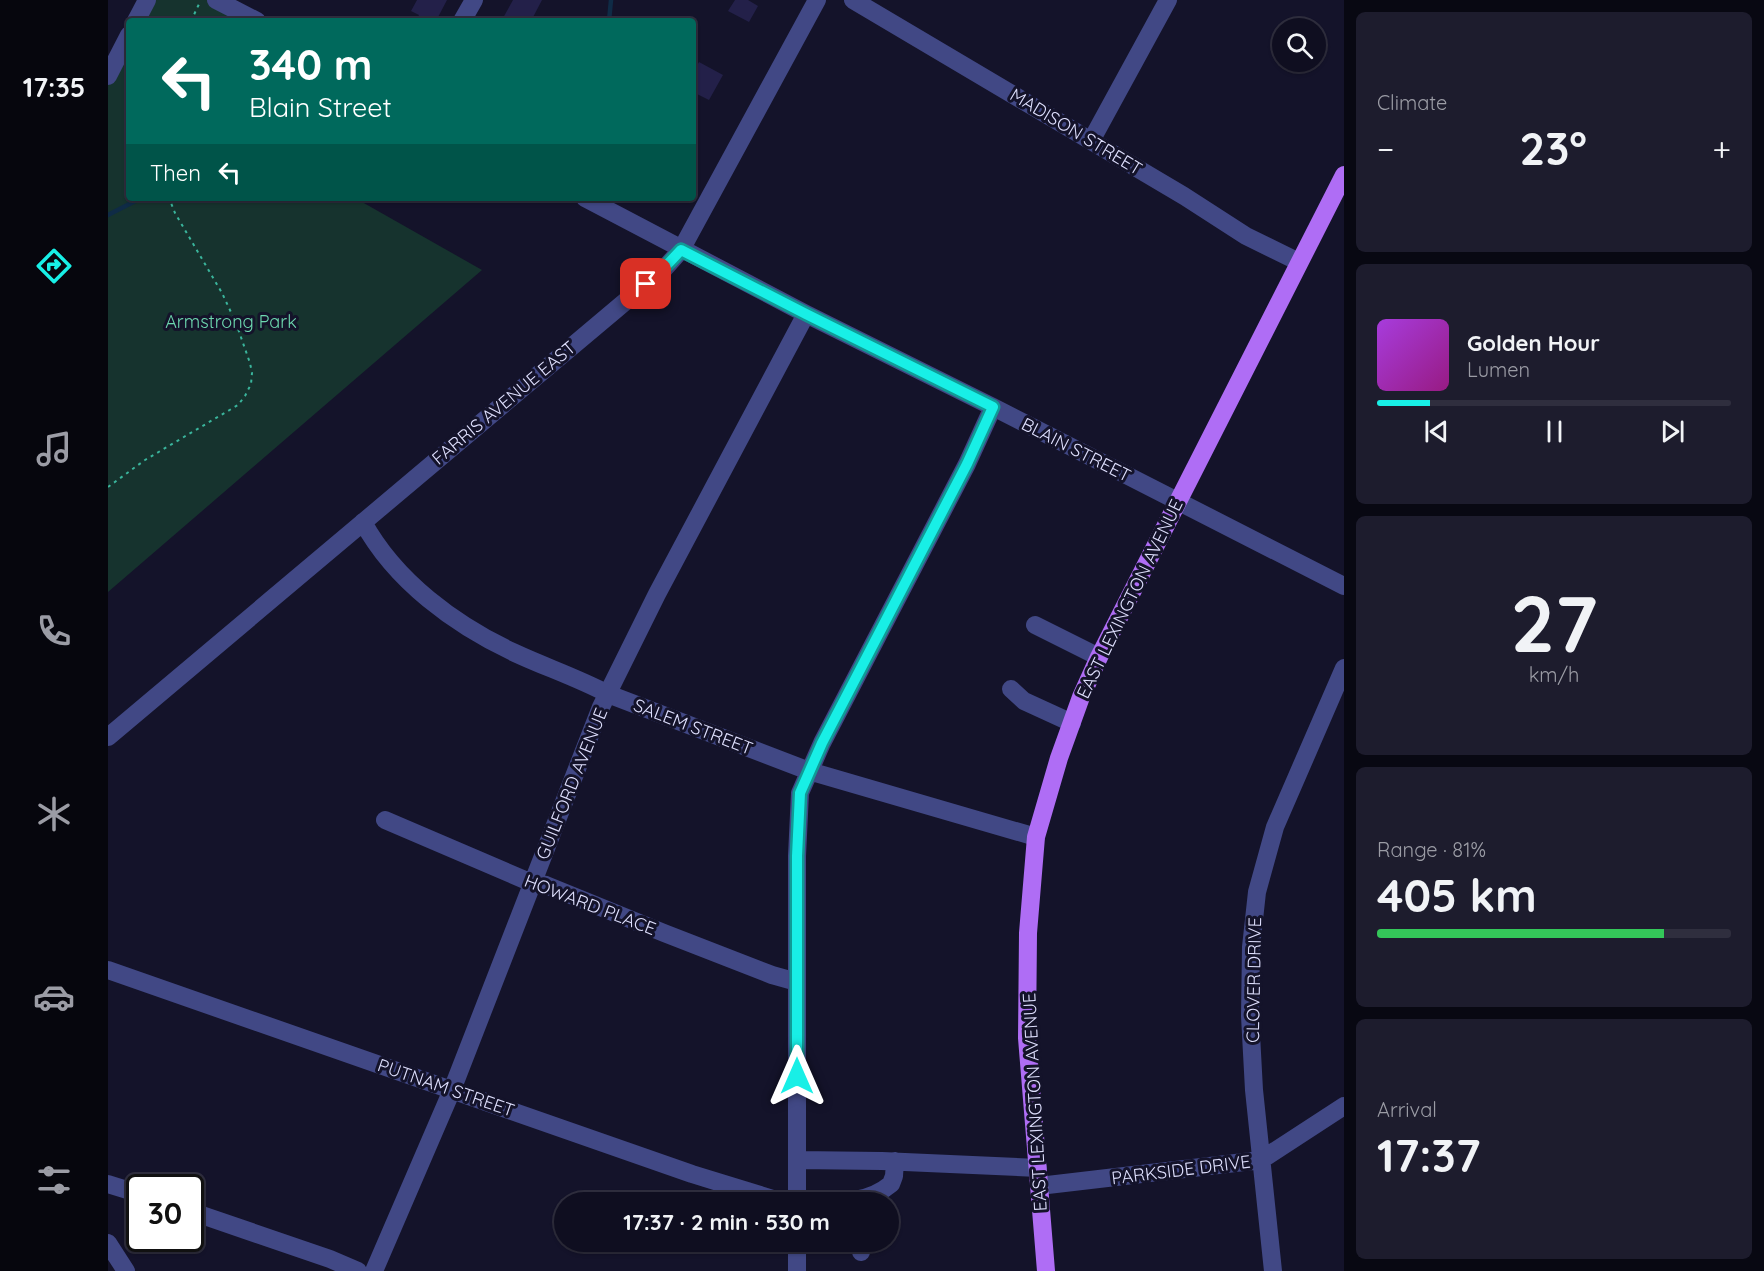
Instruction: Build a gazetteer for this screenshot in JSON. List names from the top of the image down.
{
  "streets": {
    "main road": ["EAST LEXINGTON AVENUE"],
    "street": [
      "MADISON STREET",
      "FARRIS AVENUE EAST",
      "BLAIN STREET",
      "SALEM STREET",
      "GUILFORD AVENUE",
      "HOWARD PLACE",
      "CLOVER DRIVE",
      "PUTNAM STREET",
      "PARKSIDE DRIVE"
    ]
  },
  "crossings": [
    ["MADISON STREET", "EAST LEXINGTON AVENUE"],
    ["FARRIS AVENUE EAST", "BLAIN STREET"],
    ["FARRIS AVENUE EAST", "SALEM STREET"],
    ["BLAIN STREET", "EAST LEXINGTON AVENUE"],
    ["BLAIN STREET", "GUILFORD AVENUE"],
    ["EAST LEXINGTON AVENUE", "SALEM STREET"],
    ["EAST LEXINGTON AVENUE", "PARKSIDE DRIVE"],
    ["SALEM STREET", "GUILFORD AVENUE"],
    ["GUILFORD AVENUE", "HOWARD PLACE"],
    ["GUILFORD AVENUE", "PUTNAM STREET"],
    ["CLOVER DRIVE", "PARKSIDE DRIVE"]
  ],
  "parks": ["Armstrong Park"],
  "page": {
    "tabs": "17:35",
    "tile": [
      "Climate",
      ["27", "km/h"],
      ["Range · 81%", "405 km"],
      ["Arrival", "17:37"]
    ],
    "turn": ["340 m", "Blain Street"],
    "heat": ["−", "23°", "+"],
    "then": "Then",
    "song": ["Golden Hour", "Lumen"],
    "limit": "30",
    "trip": "17:37 · 2 min · 530 m"
  }
}
